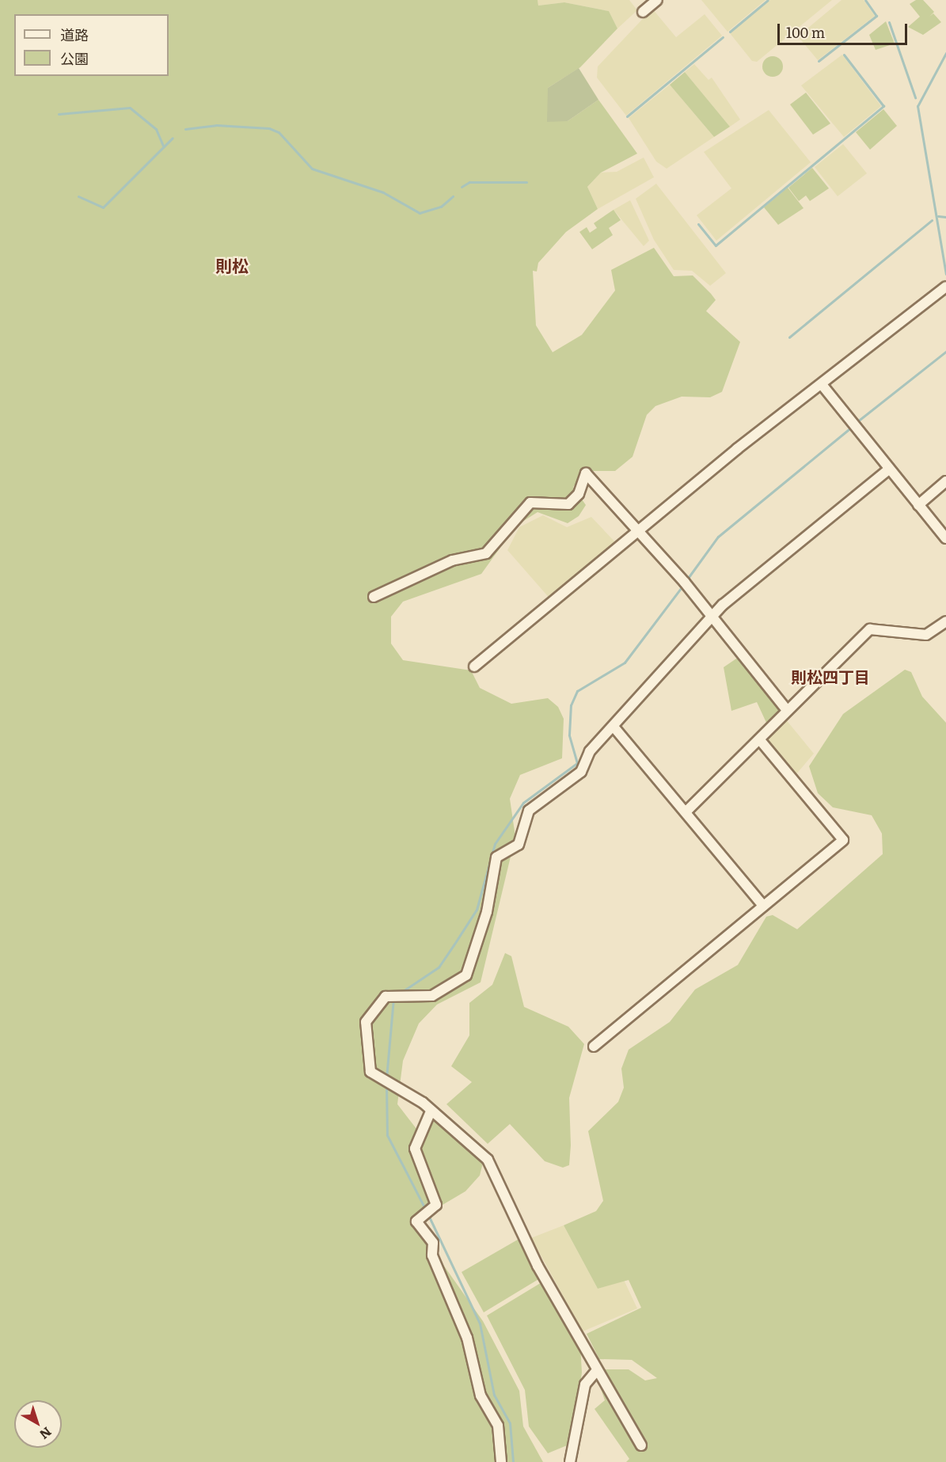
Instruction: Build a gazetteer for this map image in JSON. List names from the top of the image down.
{
  "districts": ["則松", "則松四丁目"],
  "legend": ["道路", "公園"],
  "scale_bar": "100 m",
  "north": "bottom right"
}
